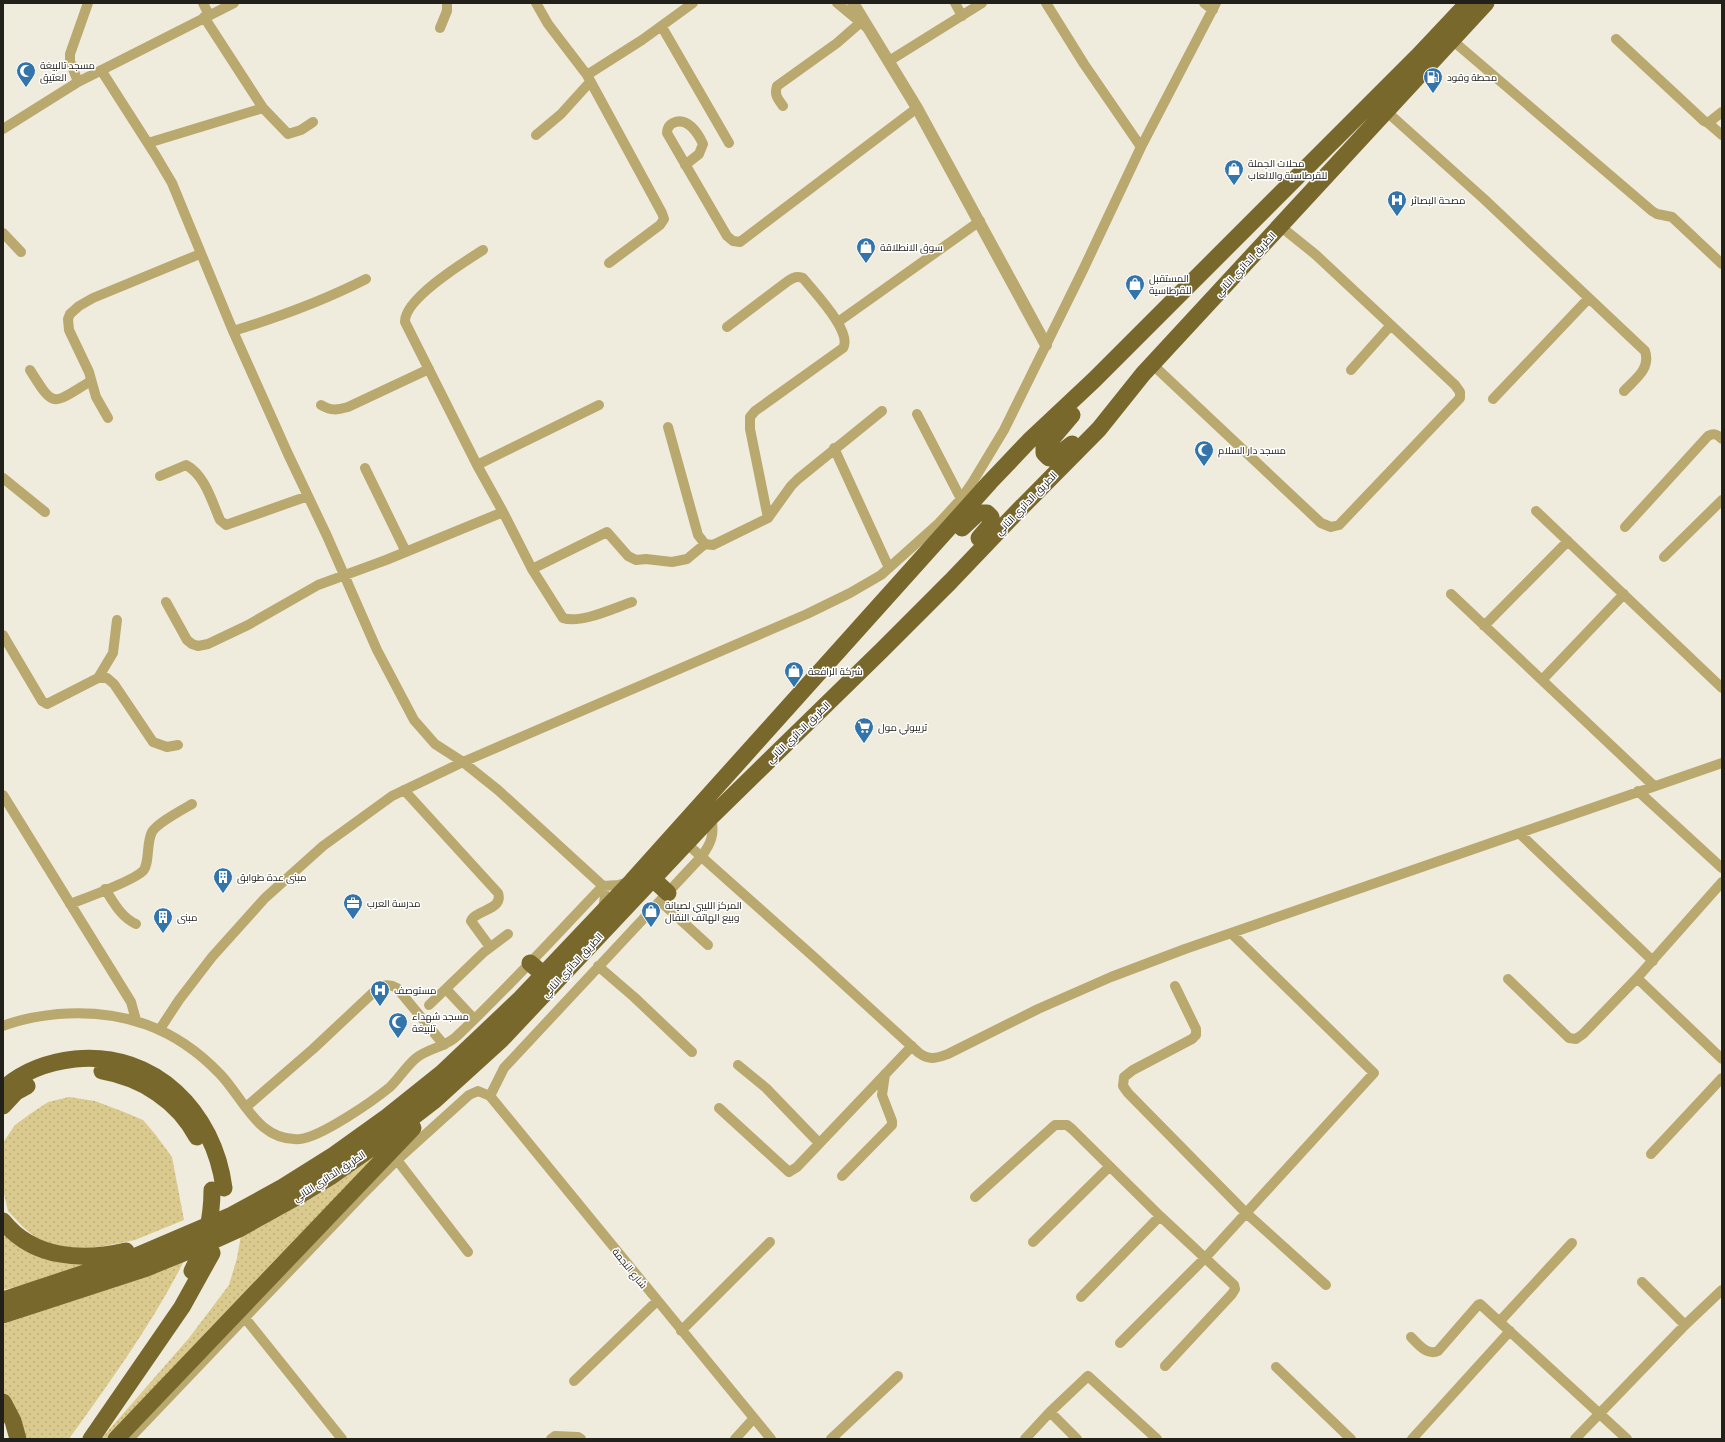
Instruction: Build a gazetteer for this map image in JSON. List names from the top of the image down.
{
  "streets": {
    "highway": ["الطريق الدائري الثاني"],
    "street": ["شارع النجمة"]
  },
  "places": {
    "mosque": ["مسجد تالبيغة العتيق", "مسجد دار السلام", "مسجد شهداء تلبيغة"],
    "fuel station": ["محطة وقود"],
    "shop": [
      "محلات الجملة للقرطاسية والالعاب",
      "سوق الانطلاقة",
      "المستقبل للقرطاسية",
      "شركة الرافعة",
      "المركز الليبي لصيانة وبيع الهاتف النقال"
    ],
    "hospital": ["مصحة البصائر", "مستوصف"],
    "supermarket": ["تريبولي مول"],
    "building": ["مبنى عدة طوابق", "مبنى"],
    "office": ["مدرسة العرب"]
  }
}
